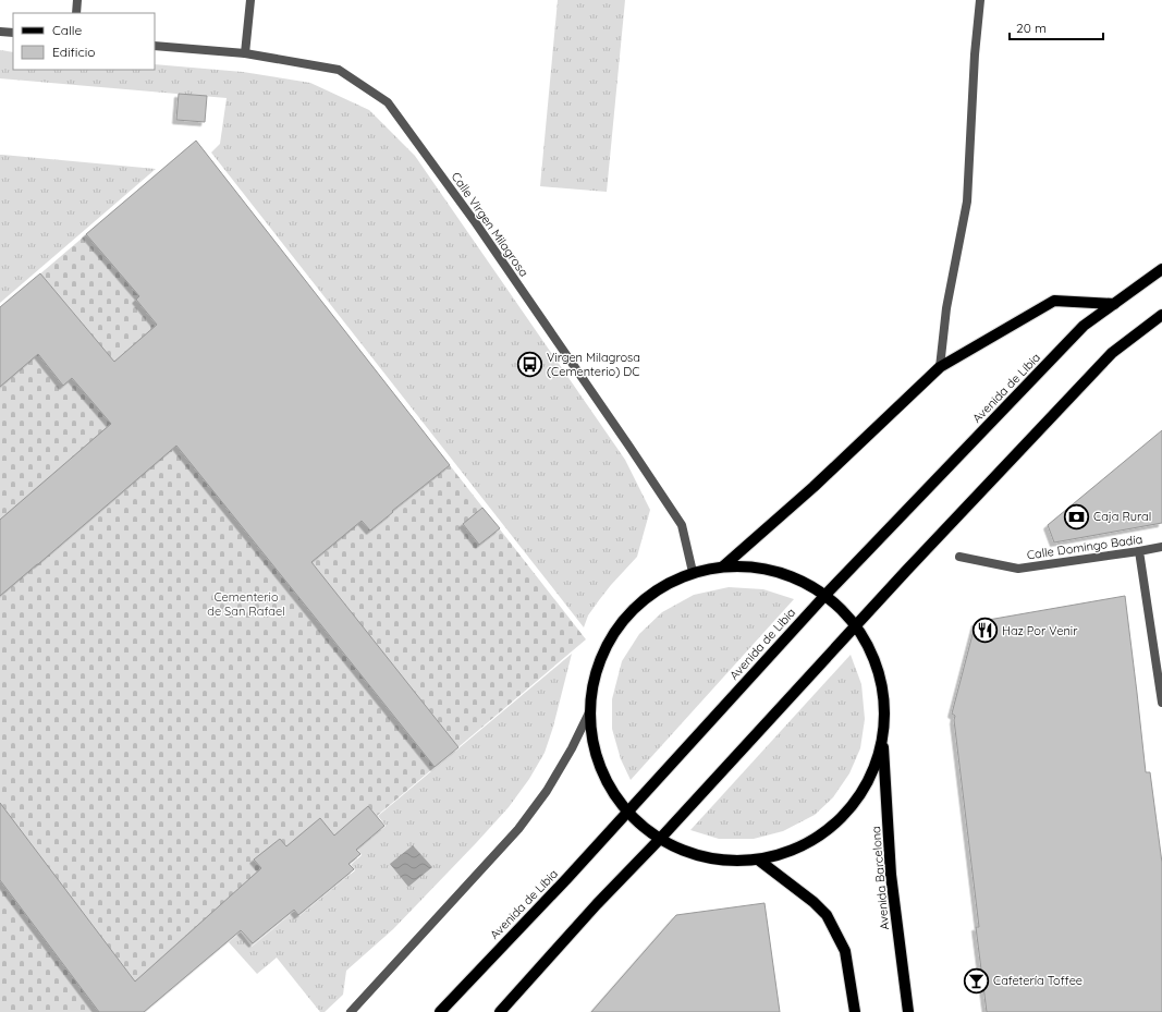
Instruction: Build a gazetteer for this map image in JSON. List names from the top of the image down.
{
  "streets": {
    "main road": ["Avenida de Libia", "Avenida Barcelona"],
    "street": ["Calle Virgen Milagrosa", "Calle Domingo Badía"]
  },
  "parks": ["Cementerio de San Rafael"],
  "places": {
    "bus stop": ["Virgen Milagrosa (Cementerio) DC"],
    "bank": ["Caja Rural"],
    "restaurant": ["Haz Por Venir"],
    "bar": ["Cafetería Toffee"]
  },
  "legend": ["Calle", "Edificio"],
  "scale_bar": "20 m"
}
